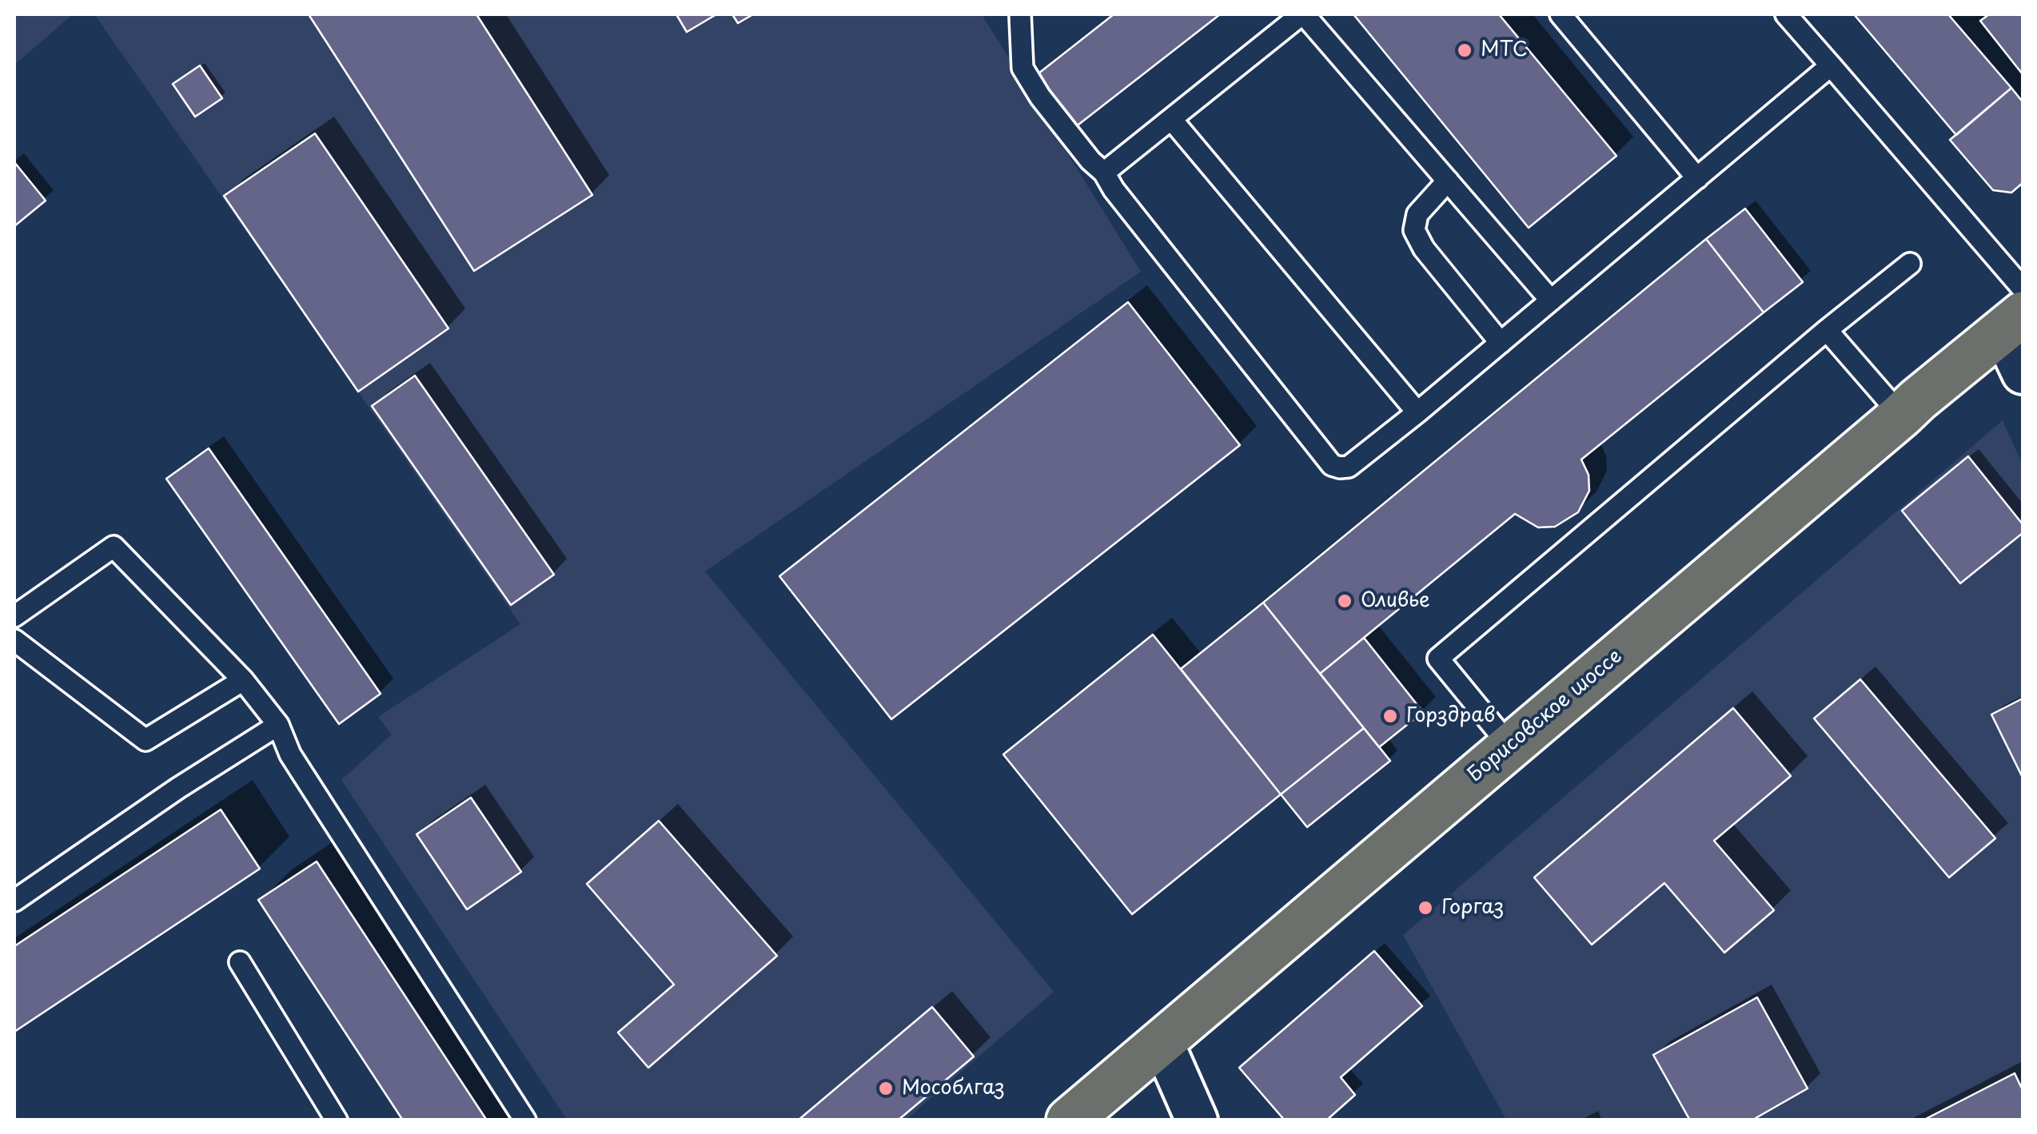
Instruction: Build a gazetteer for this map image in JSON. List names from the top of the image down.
{
  "streets": {
    "main road": ["Борисовское шоссе"]
  },
  "places": [
    "МТС",
    "Оливье",
    "Горздрав",
    "Горгаз",
    "Мособлгаз"
  ]
}
